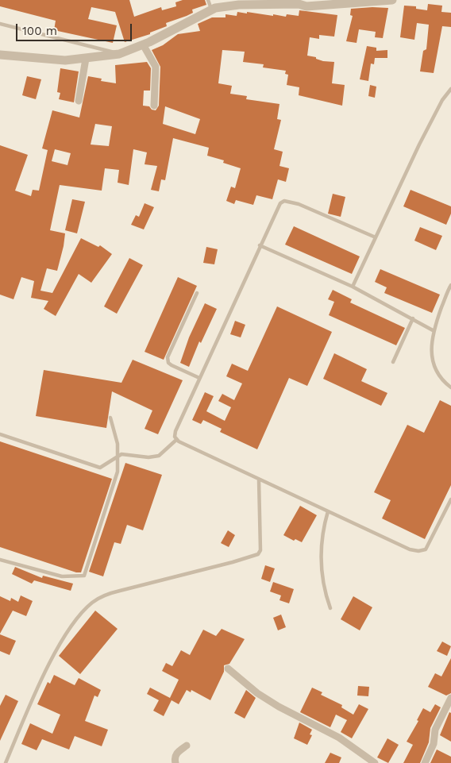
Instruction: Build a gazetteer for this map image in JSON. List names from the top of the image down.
{
  "scale_bar": "100 m"
}
